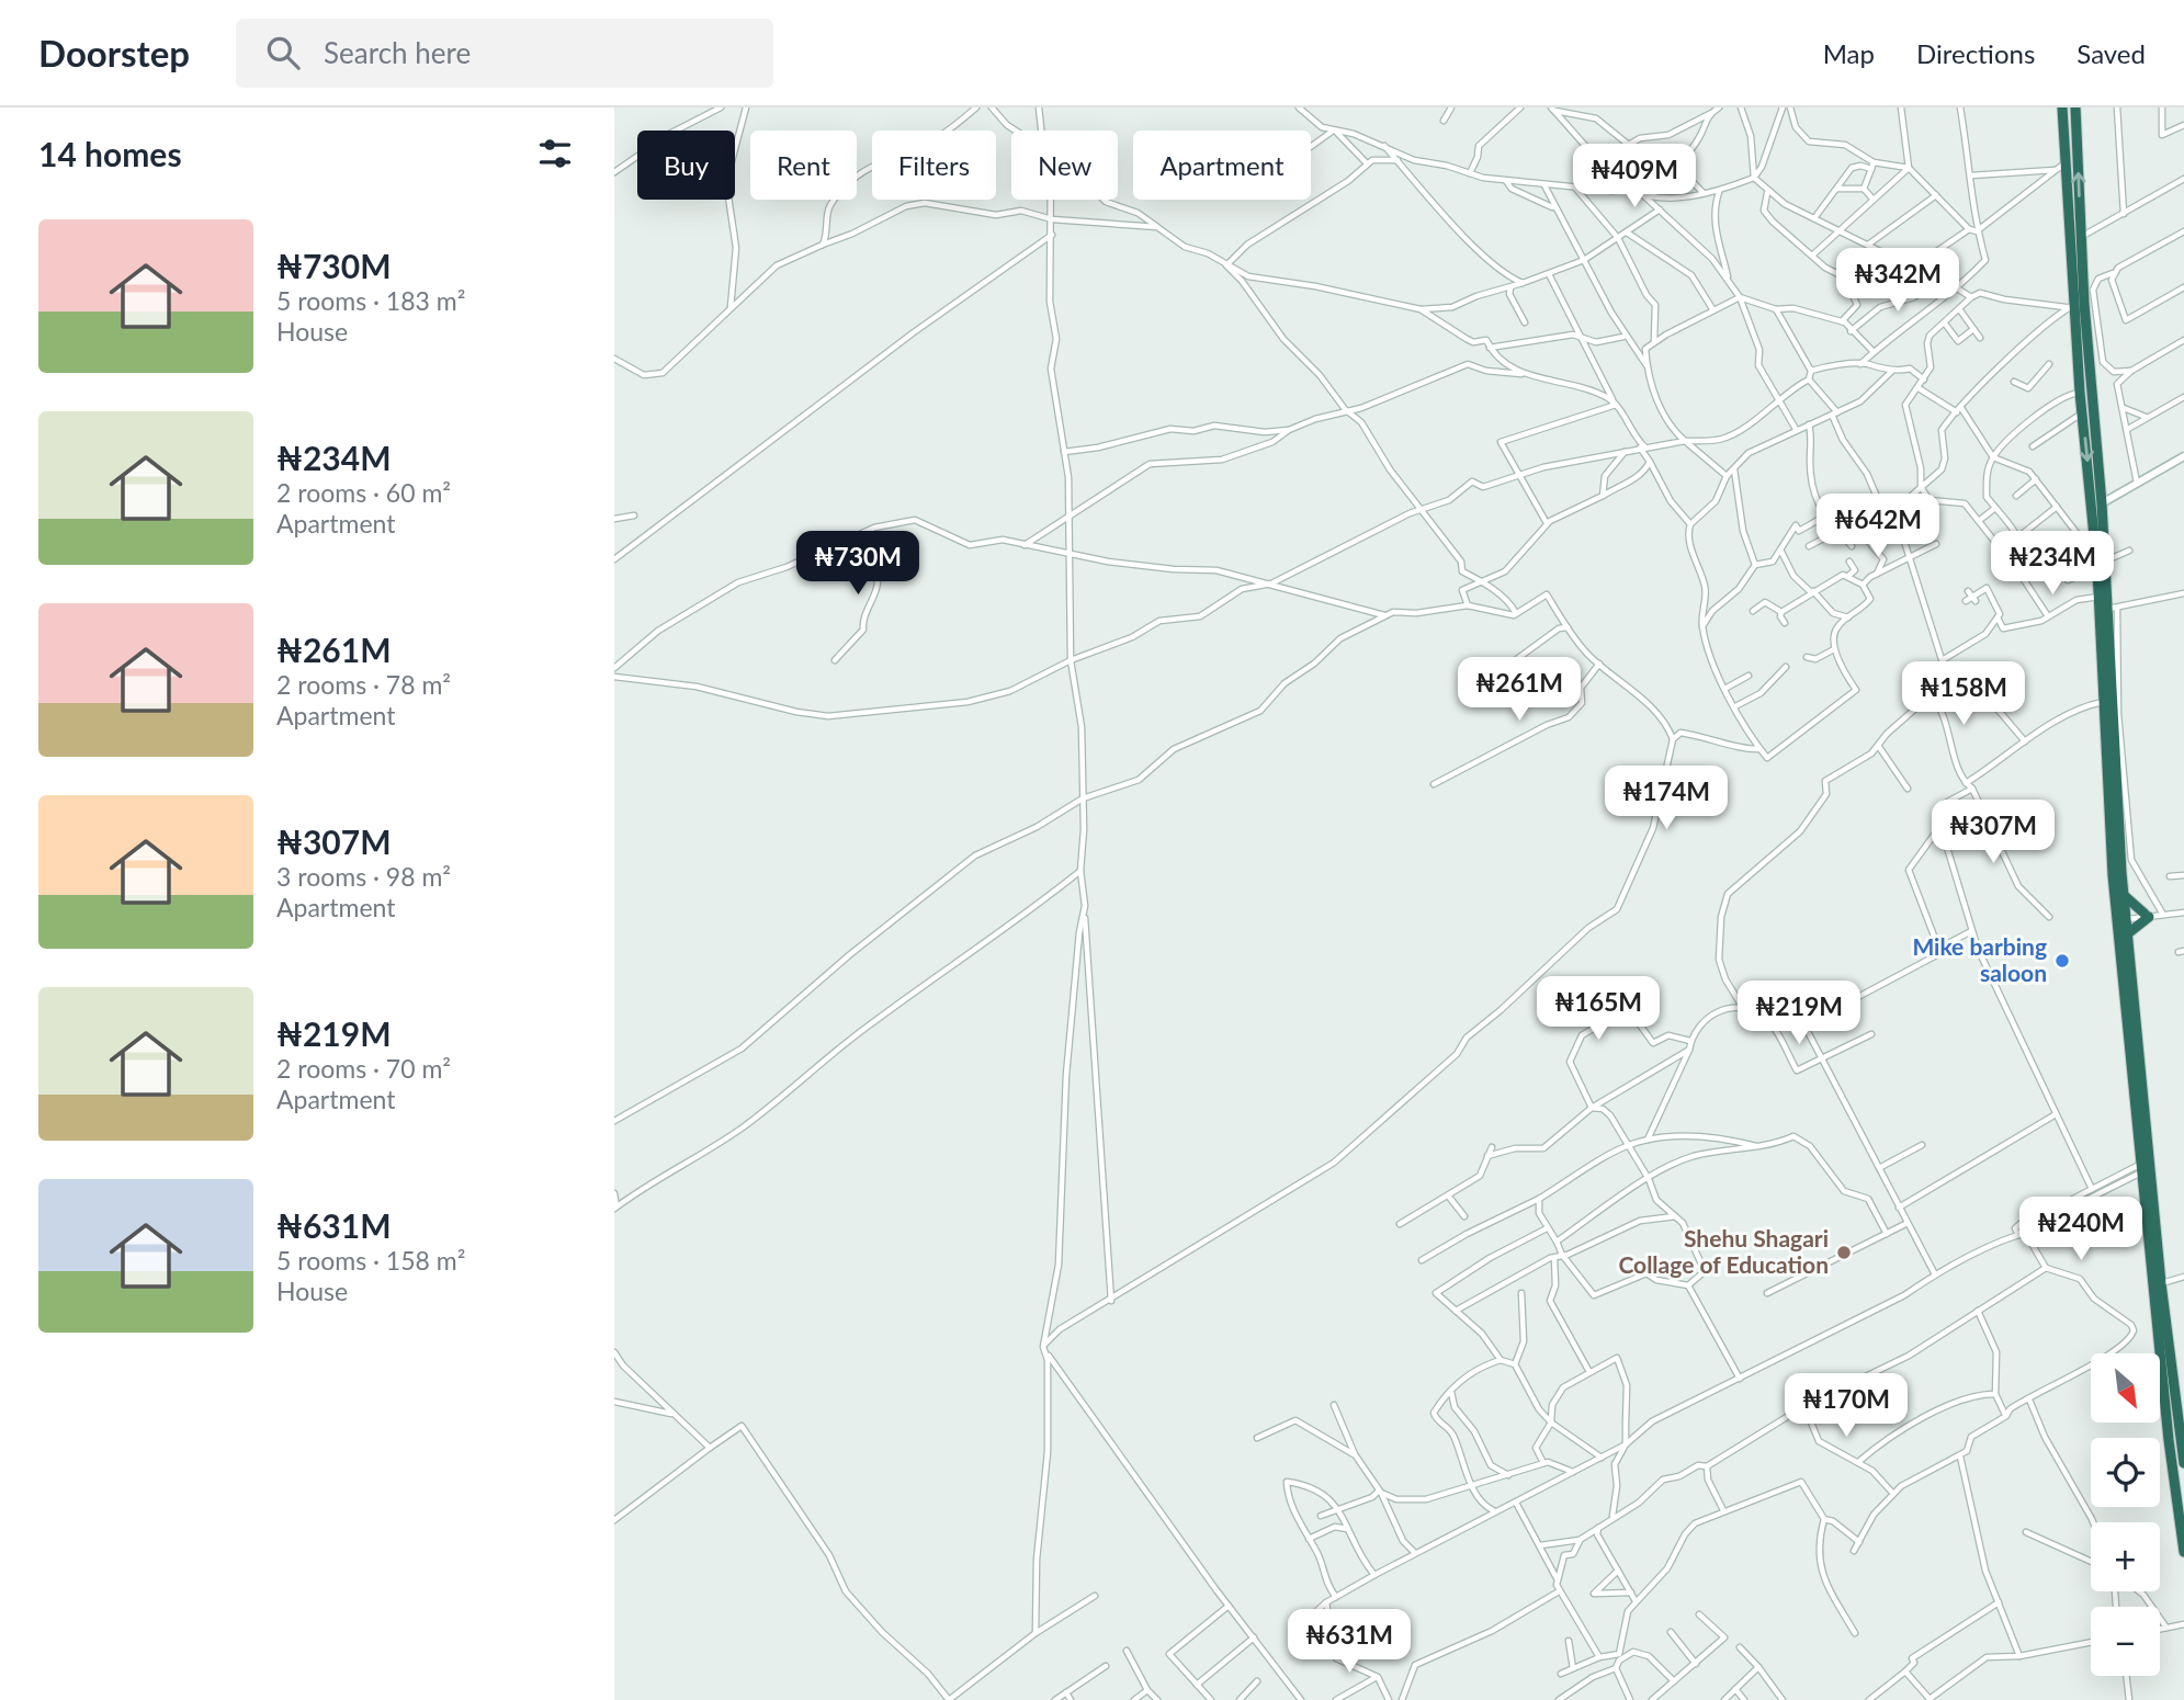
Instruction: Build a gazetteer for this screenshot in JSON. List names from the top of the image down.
{
  "places": ["Mike barbing saloon", "Shehu Shagari Collage of Education"],
  "north": "bottom right",
  "page": {
    "header": "Doorstep",
    "search": "Search here",
    "nav": ["Map", "Directions", "Saved"],
    "heading": "14 homes",
    "chip": [
      "Buy",
      "Rent",
      "Filters",
      "New",
      "Apartment"
    ],
    "price": [
      "₦409M",
      "₦342M",
      "₦642M",
      "₦730M",
      "₦234M",
      "₦261M",
      "₦158M",
      "₦174M",
      "₦307M",
      "₦165M",
      "₦219M",
      "₦240M",
      "₦170M",
      "₦631M"
    ],
    "list": [
      {
        "name": "₦730M",
        "note": "5 rooms · 183 m² · House"
      },
      {
        "name": "₦234M",
        "note": "2 rooms · 60 m² · Apartment"
      },
      {
        "name": "₦261M",
        "note": "2 rooms · 78 m² · Apartment"
      },
      {
        "name": "₦307M",
        "note": "3 rooms · 98 m² · Apartment"
      },
      {
        "name": "₦219M",
        "note": "2 rooms · 70 m² · Apartment"
      },
      {
        "name": "₦631M",
        "note": "5 rooms · 158 m² · House"
      }
    ],
    "map_buttons": ["+", "−"]
  }
}
